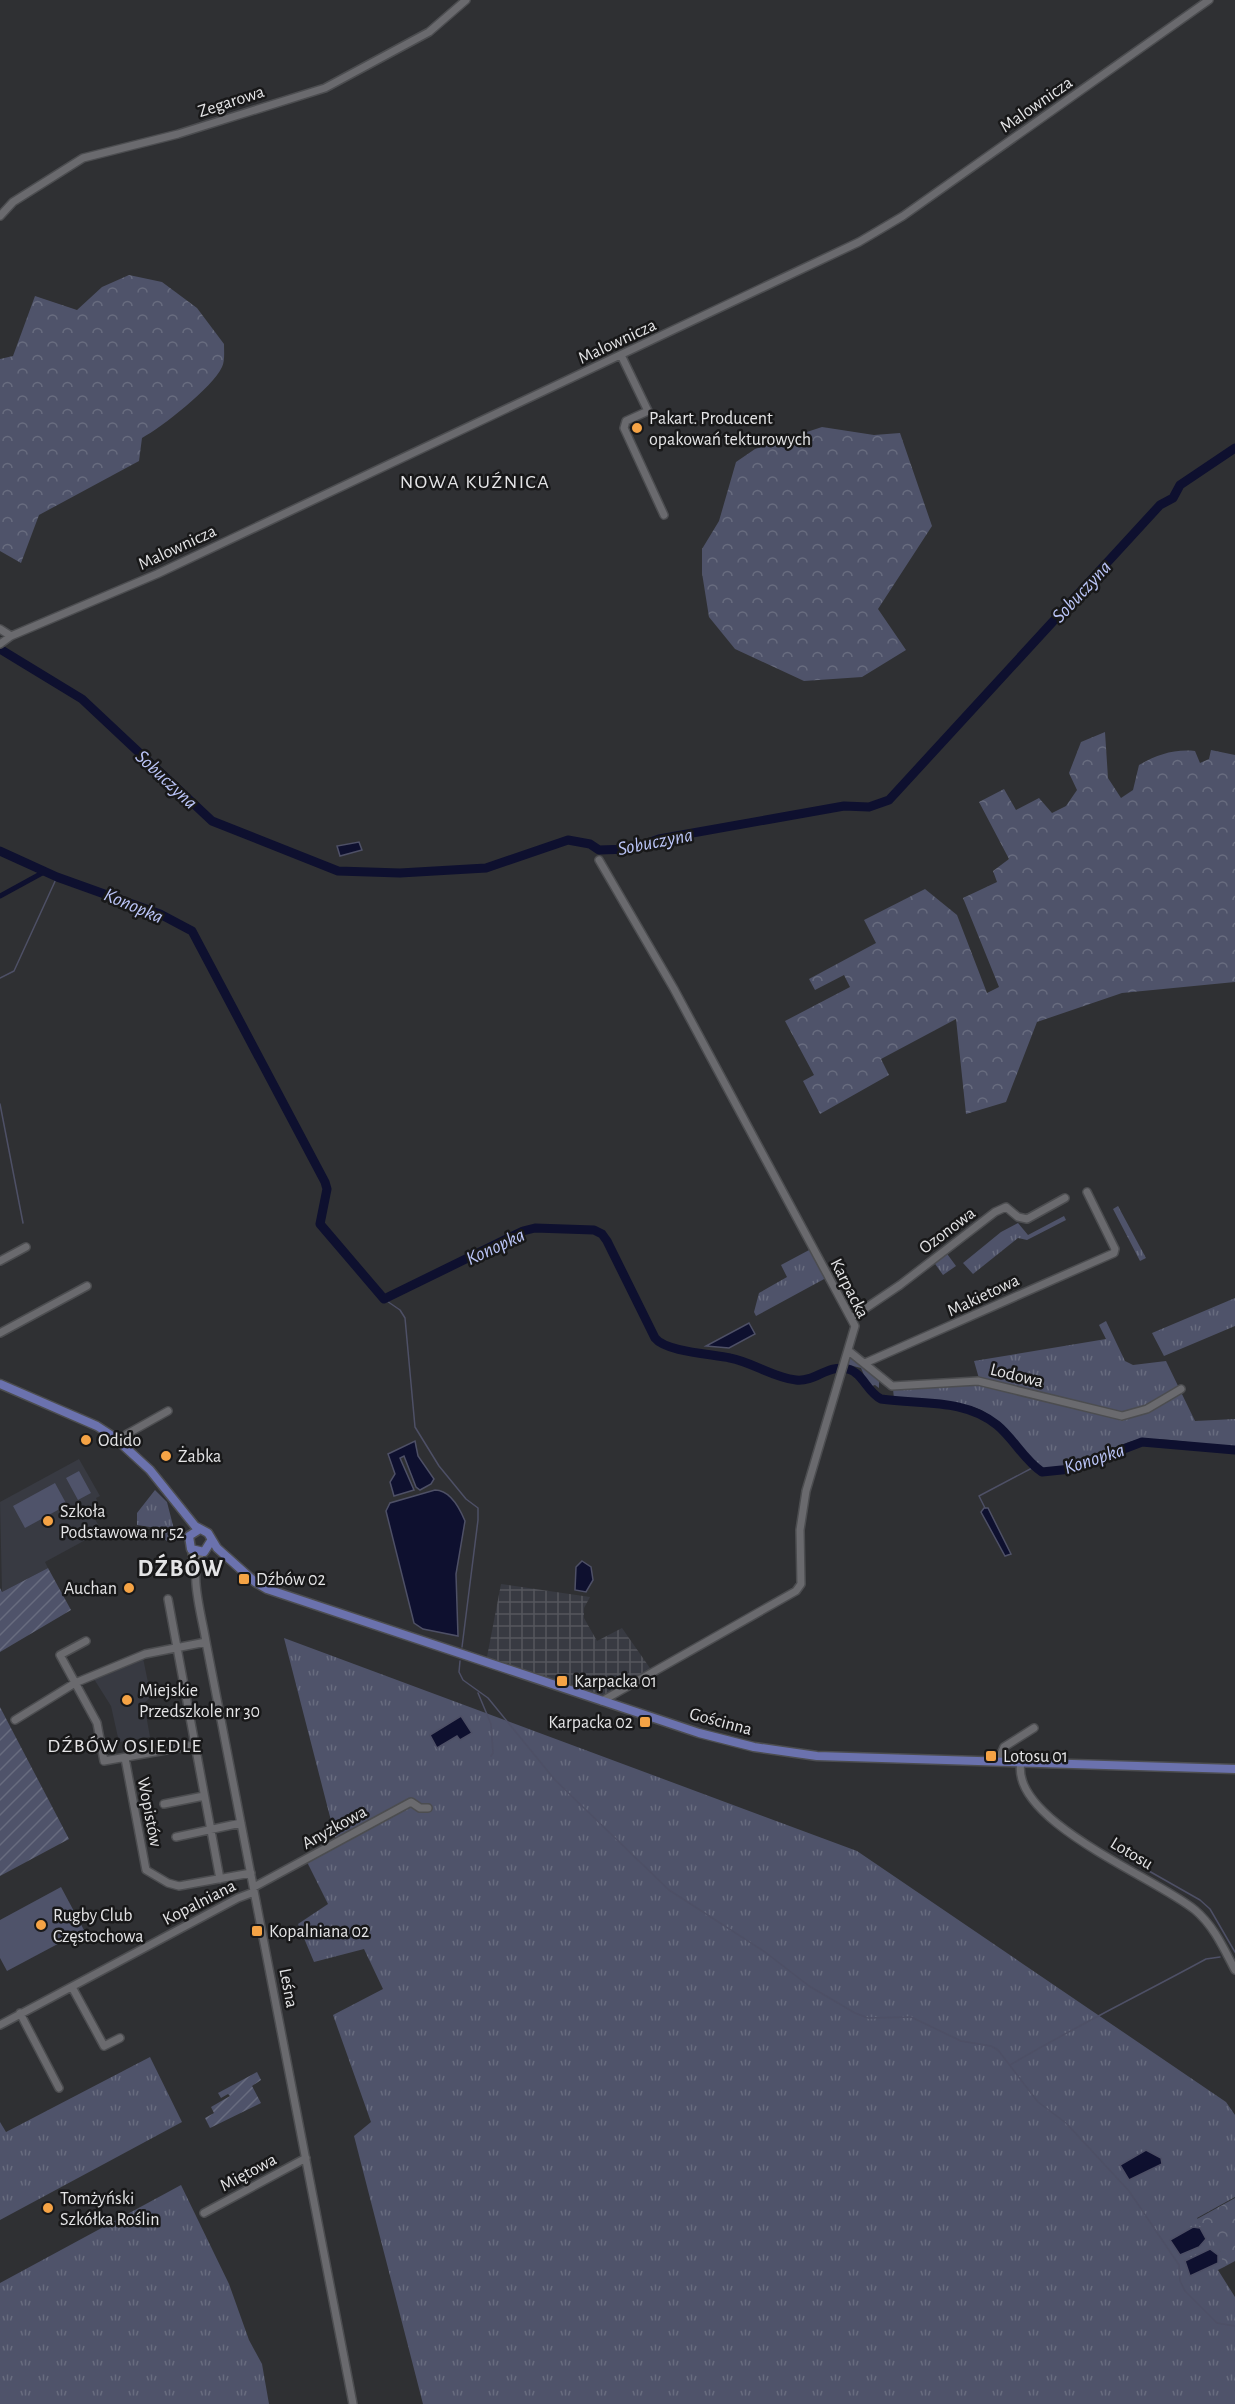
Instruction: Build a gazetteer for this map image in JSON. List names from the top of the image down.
{
  "streets": {
    "main road": ["Gościnna"],
    "street": [
      "Zegarowa",
      "Malownicza",
      "Ozonowa",
      "Karpacka",
      "Makietowa",
      "Lodowa",
      "Wopistów",
      "Anyżkowa",
      "Lotosu",
      "Kopalniana",
      "Leśna",
      "Miętowa"
    ]
  },
  "crossings": [
    ["Ozonowa", "Karpacka"],
    ["Karpacka", "Lodowa"],
    ["Karpacka", "Gościnna"],
    ["Makietowa", "Lodowa"],
    ["Gościnna", "Lotosu"],
    ["Gościnna", "Leśna"],
    ["Wopistów", "Leśna"],
    ["Anyżkowa", "Kopalniana"],
    ["Anyżkowa", "Leśna"],
    ["Kopalniana", "Leśna"],
    ["Leśna", "Miętowa"]
  ],
  "districts": ["NOWA KUŹNICA", "DŹBÓW", "DŹBÓW OSIEDLE"],
  "water": ["Sobuczyna", "Konopka"],
  "places": {
    "other": [
      "Pakart. Producent opakowań tekturowych",
      "Odido",
      "Żabka",
      "Szkoła Podstawowa nr 52",
      "Auchan",
      "Miejskie Przedszkole nr 30",
      "Rugby Club Częstochowa",
      "Tomżyński Szkółka Roślin"
    ],
    "transit": [
      "Dźbów 02",
      "Karpacka 01",
      "Karpacka 02",
      "Lotosu 01",
      "Kopalniana 02"
    ]
  }
}
